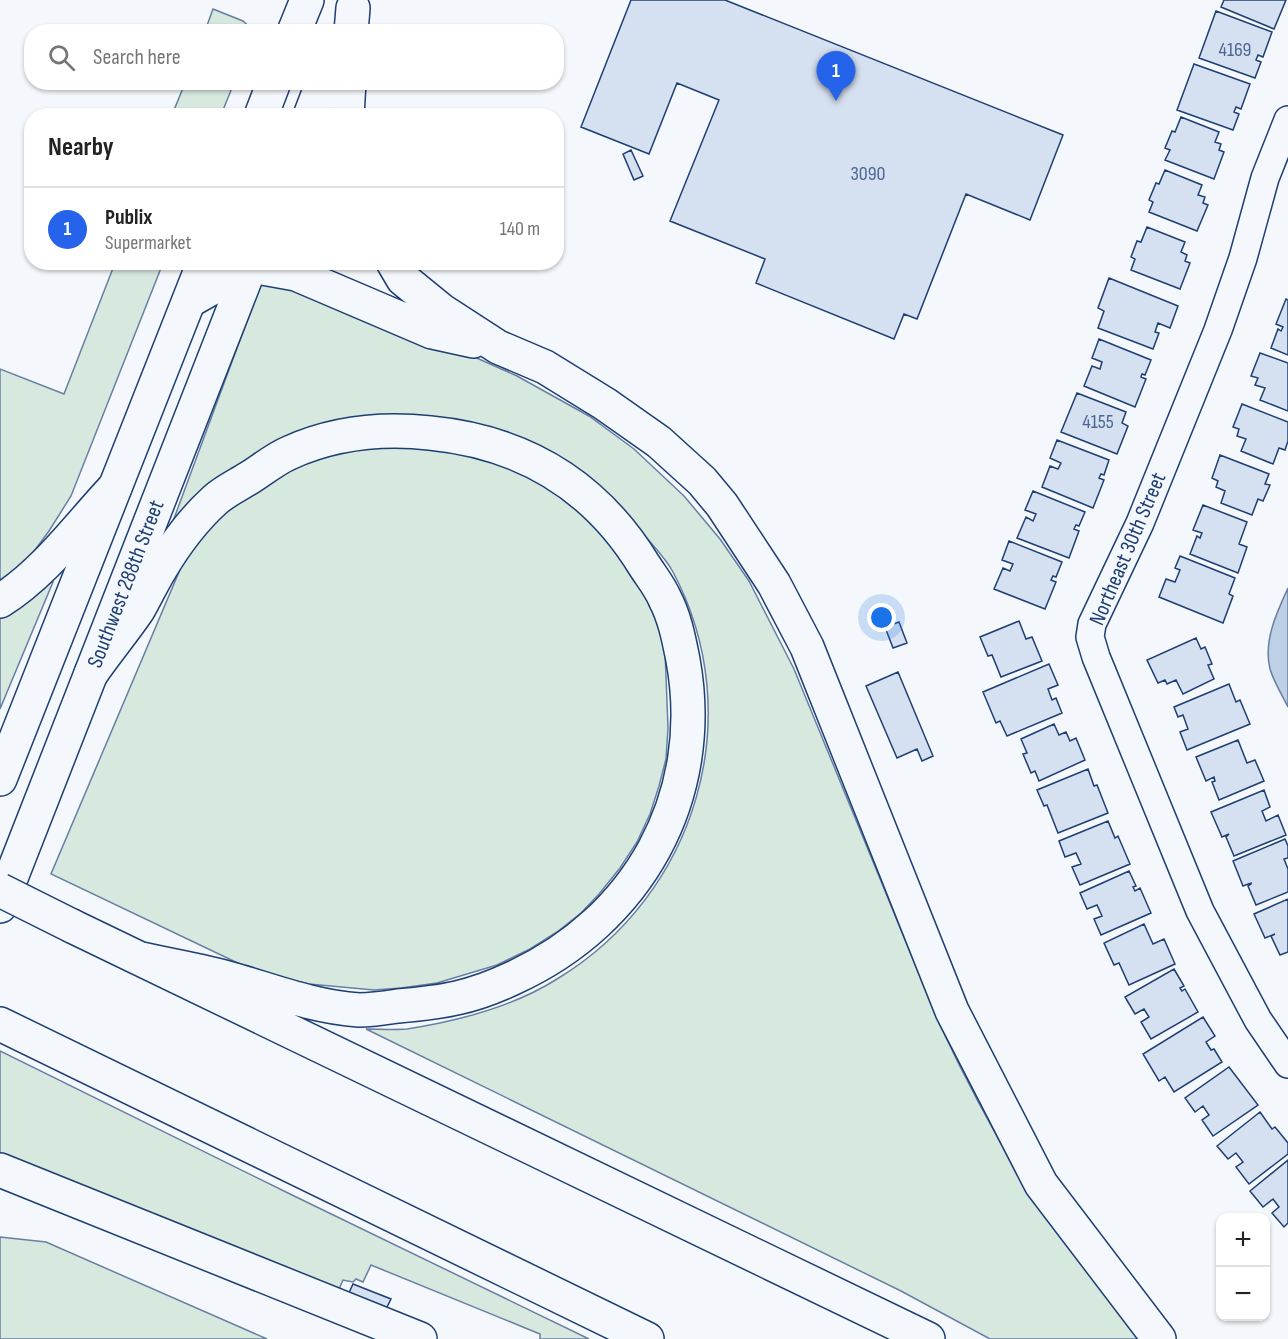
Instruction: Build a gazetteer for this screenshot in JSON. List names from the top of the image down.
{
  "streets": {
    "main road": ["Southwest 288th Street"],
    "street": ["Northeast 30th Street"]
  },
  "house_numbers": ["4169", "3090", "4155"],
  "page": {
    "search": "Search here",
    "pins": "1",
    "heading": "Nearby",
    "list": [
      {
        "mark": "1",
        "name": "Publix",
        "note": "Supermarket",
        "value": "140 m"
      }
    ],
    "map_buttons": ["+", "−"]
  }
}
